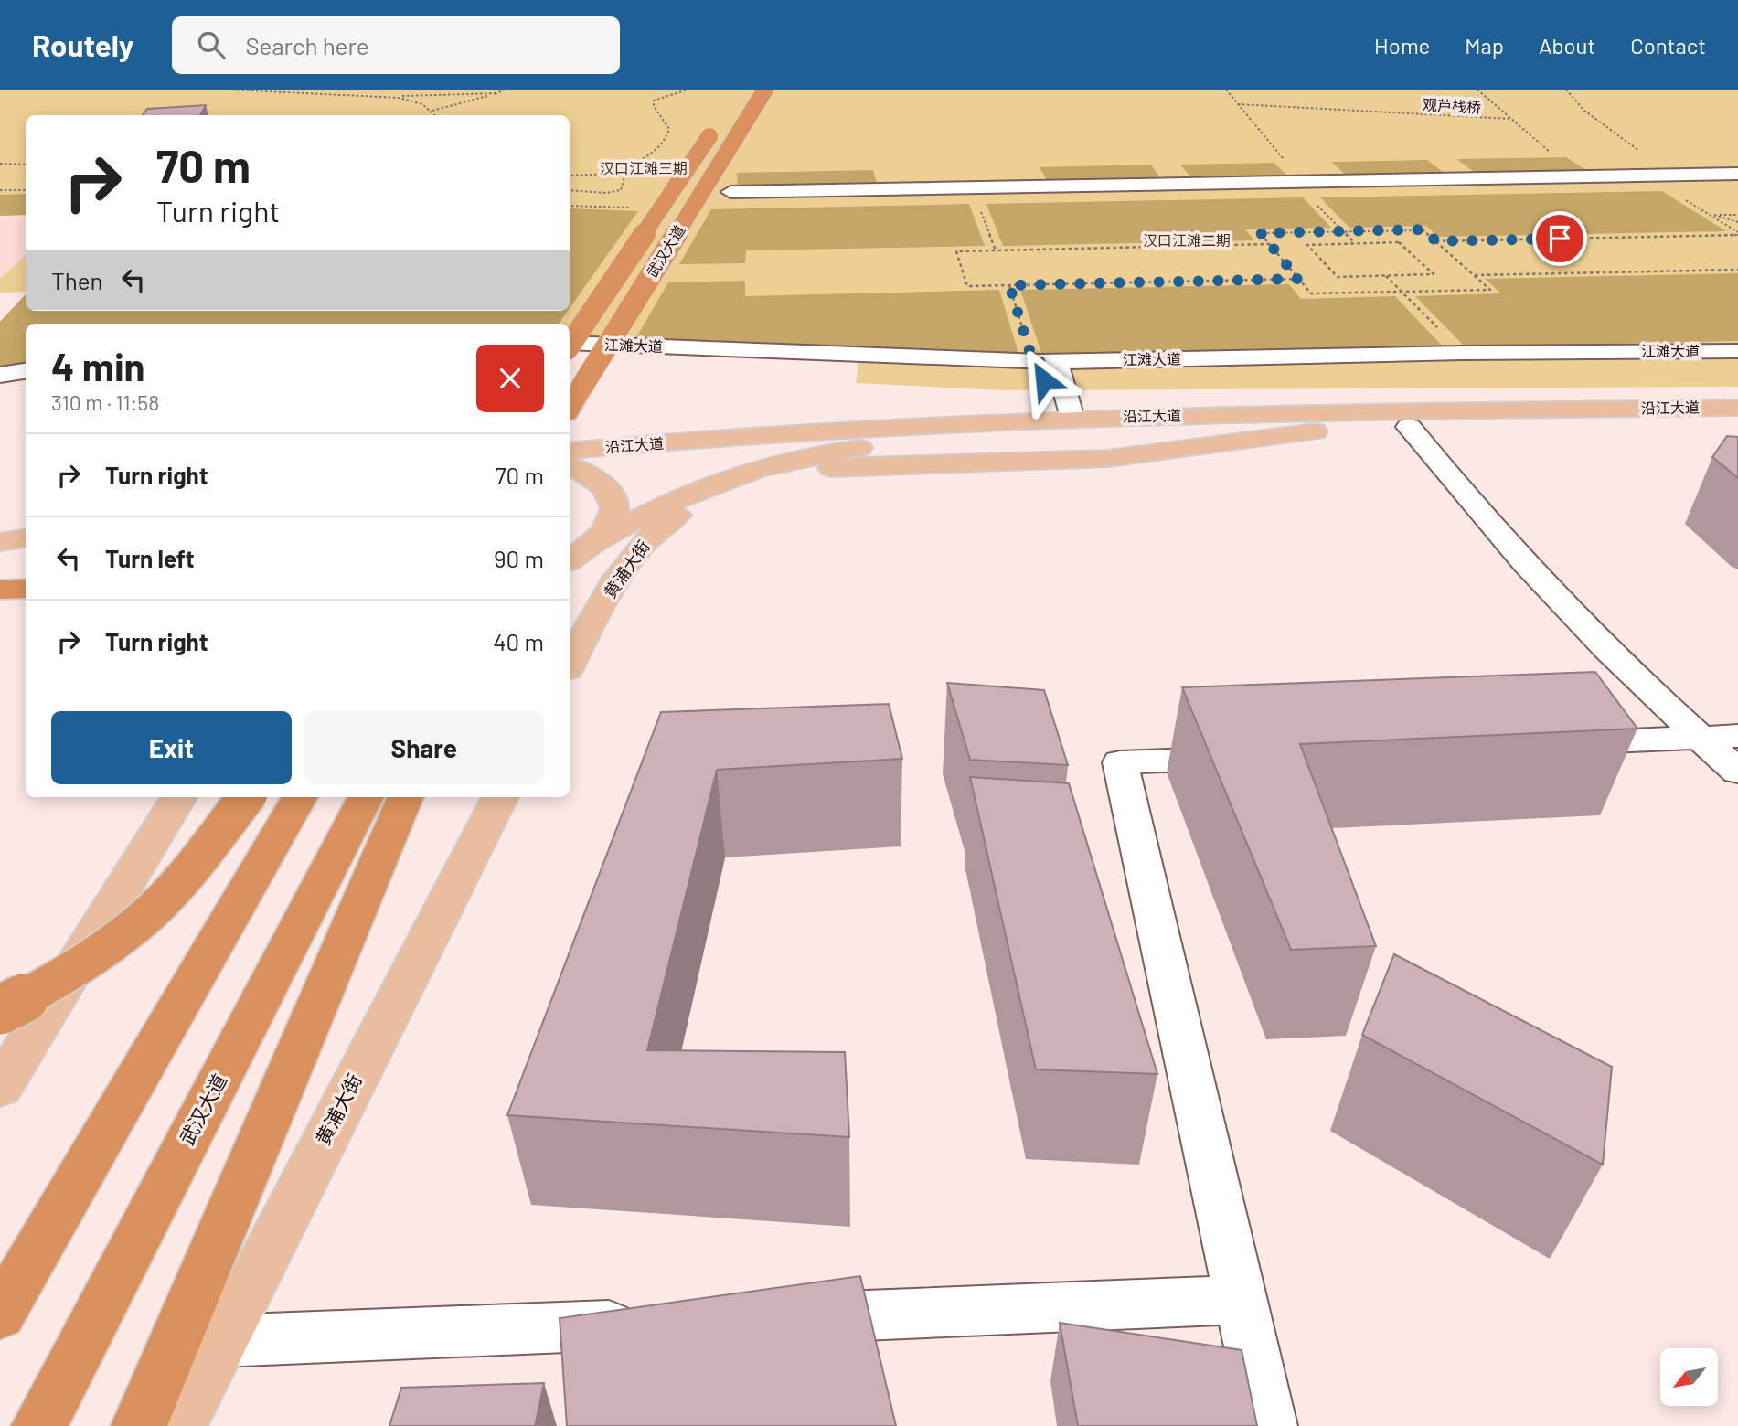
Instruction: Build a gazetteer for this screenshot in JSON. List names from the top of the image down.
{
  "streets": {
    "highway": ["武汉大道"],
    "main road": ["沿江大道", "黄浦大街"],
    "street": ["江滩大道"],
    "path": ["观芦栈桥"]
  },
  "parks": ["汉口江滩三期", "汉口江滩二期"],
  "north": "bottom left",
  "page": {
    "header": "Routely",
    "search": "Search here",
    "nav": [
      "Home",
      "Map",
      "About",
      "Contact"
    ],
    "turn": ["70 m", "Turn right"],
    "then": "Then",
    "heading": ["4 min", "310 m · 11:58"],
    "list": [
      {
        "name": "Turn right",
        "value": "70 m"
      },
      {
        "name": "Turn left",
        "value": "90 m"
      },
      {
        "name": "Turn right",
        "value": "40 m"
      }
    ],
    "buttons": ["Exit", "Share"]
  }
}
